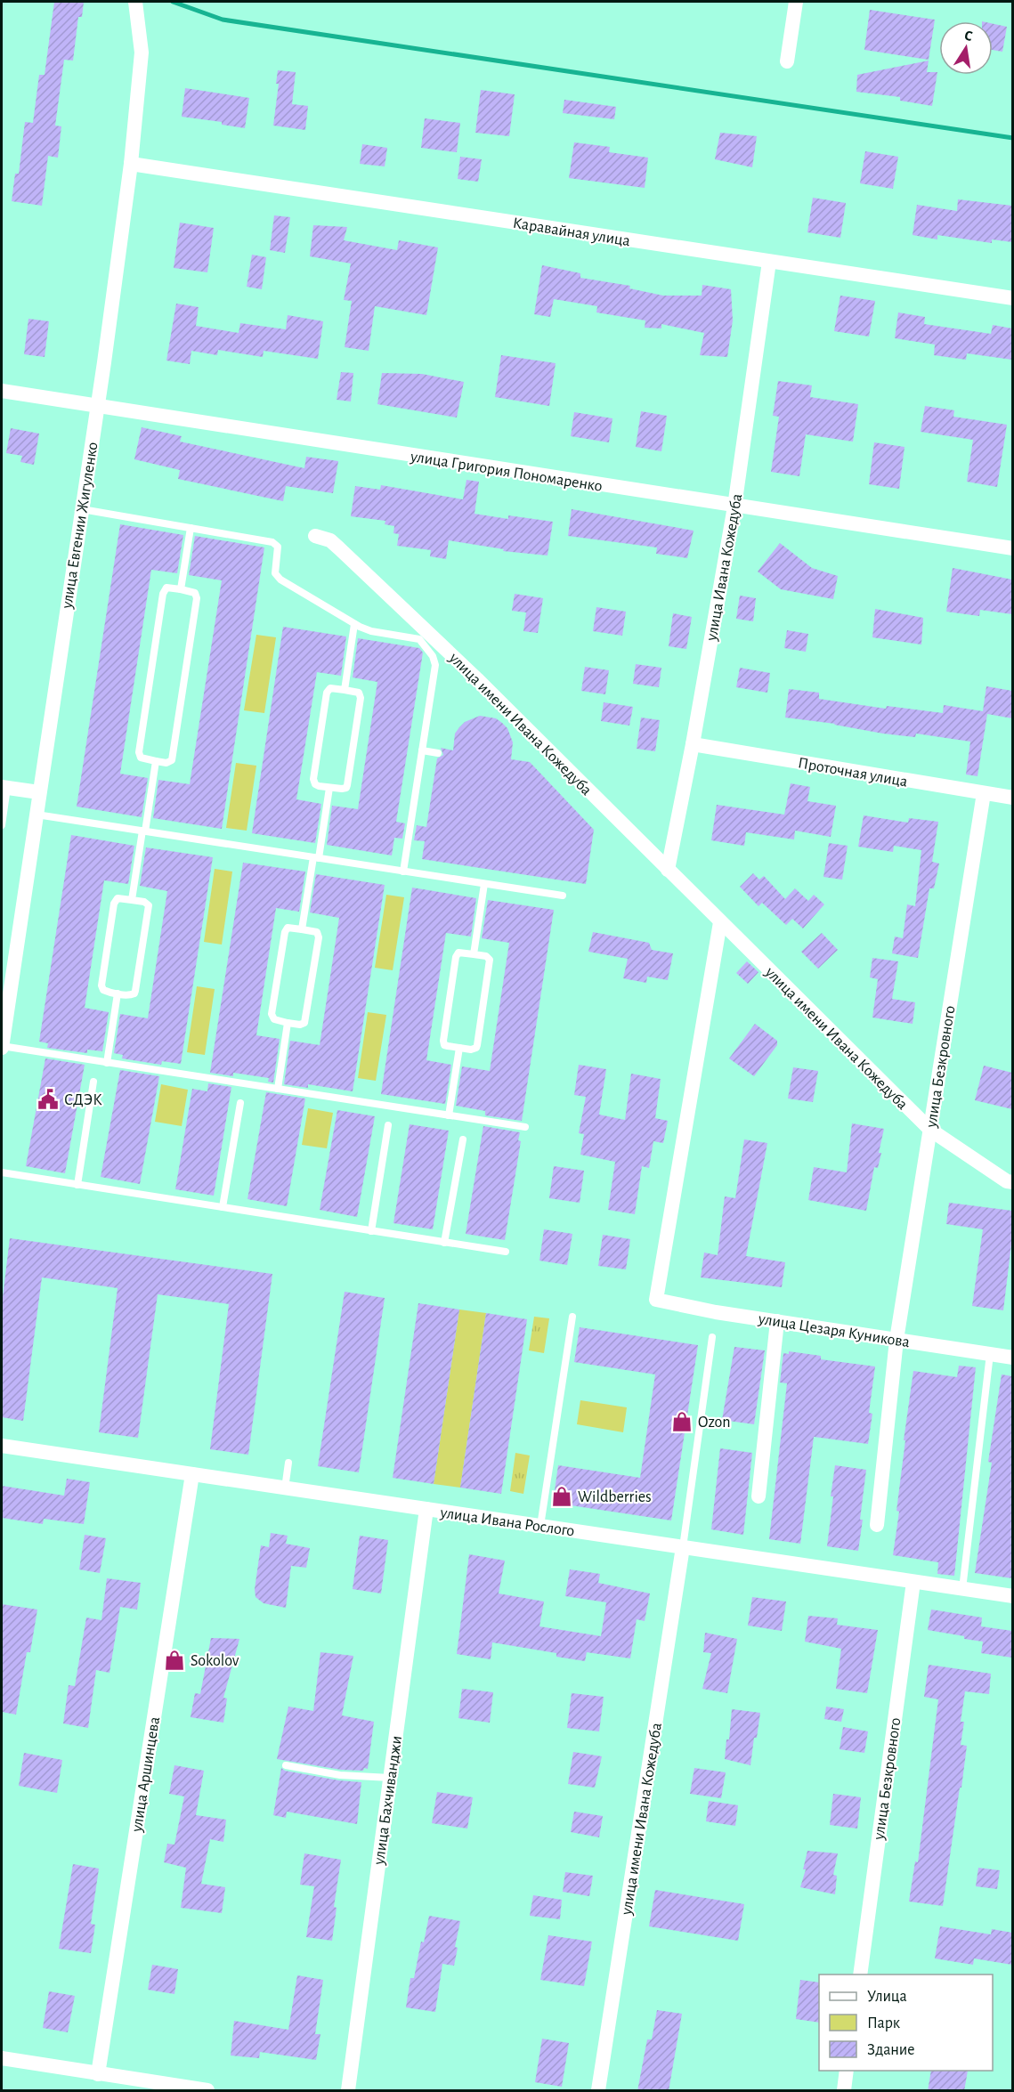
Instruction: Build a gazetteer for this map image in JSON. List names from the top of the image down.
{
  "streets": {
    "street": [
      "Каравайная улица",
      "улица Григория Пономаренко",
      "улица Евгении Жигуленко",
      "улица Ивана Кожедуба",
      "улица имени Ивана Кожедуба",
      "Проточная улица",
      "улица Безкровного",
      "улица Цезаря Куникова",
      "улица Ивана Рослого",
      "улица Аршинцева",
      "улица Бахчиванджи"
    ]
  },
  "crossings": [
    ["Каравайная улица", "улица Евгении Жигуленко"],
    ["Каравайная улица", "улица Ивана Кожедуба"],
    ["улица Григория Пономаренко", "улица Евгении Жигуленко"],
    ["улица Григория Пономаренко", "улица Ивана Кожедуба"],
    ["улица Ивана Кожедуба", "улица имени Ивана Кожедуба"],
    ["улица Ивана Кожедуба", "Проточная улица"],
    ["улица имени Ивана Кожедуба", "улица Безкровного"],
    ["улица имени Ивана Кожедуба", "улица Цезаря Куникова"],
    ["улица имени Ивана Кожедуба", "улица Ивана Рослого"],
    ["Проточная улица", "улица Безкровного"],
    ["улица Безкровного", "улица Цезаря Куникова"],
    ["улица Безкровного", "улица Ивана Рослого"],
    ["улица Ивана Рослого", "улица Аршинцева"],
    ["улица Ивана Рослого", "улица Бахчиванджи"]
  ],
  "places": {
    "public building": ["СДЭК"],
    "shop": ["Ozon", "Wildberries", "Sokolov"]
  },
  "legend": ["Улица", "Парк", "Здание"],
  "north": "top"
}
